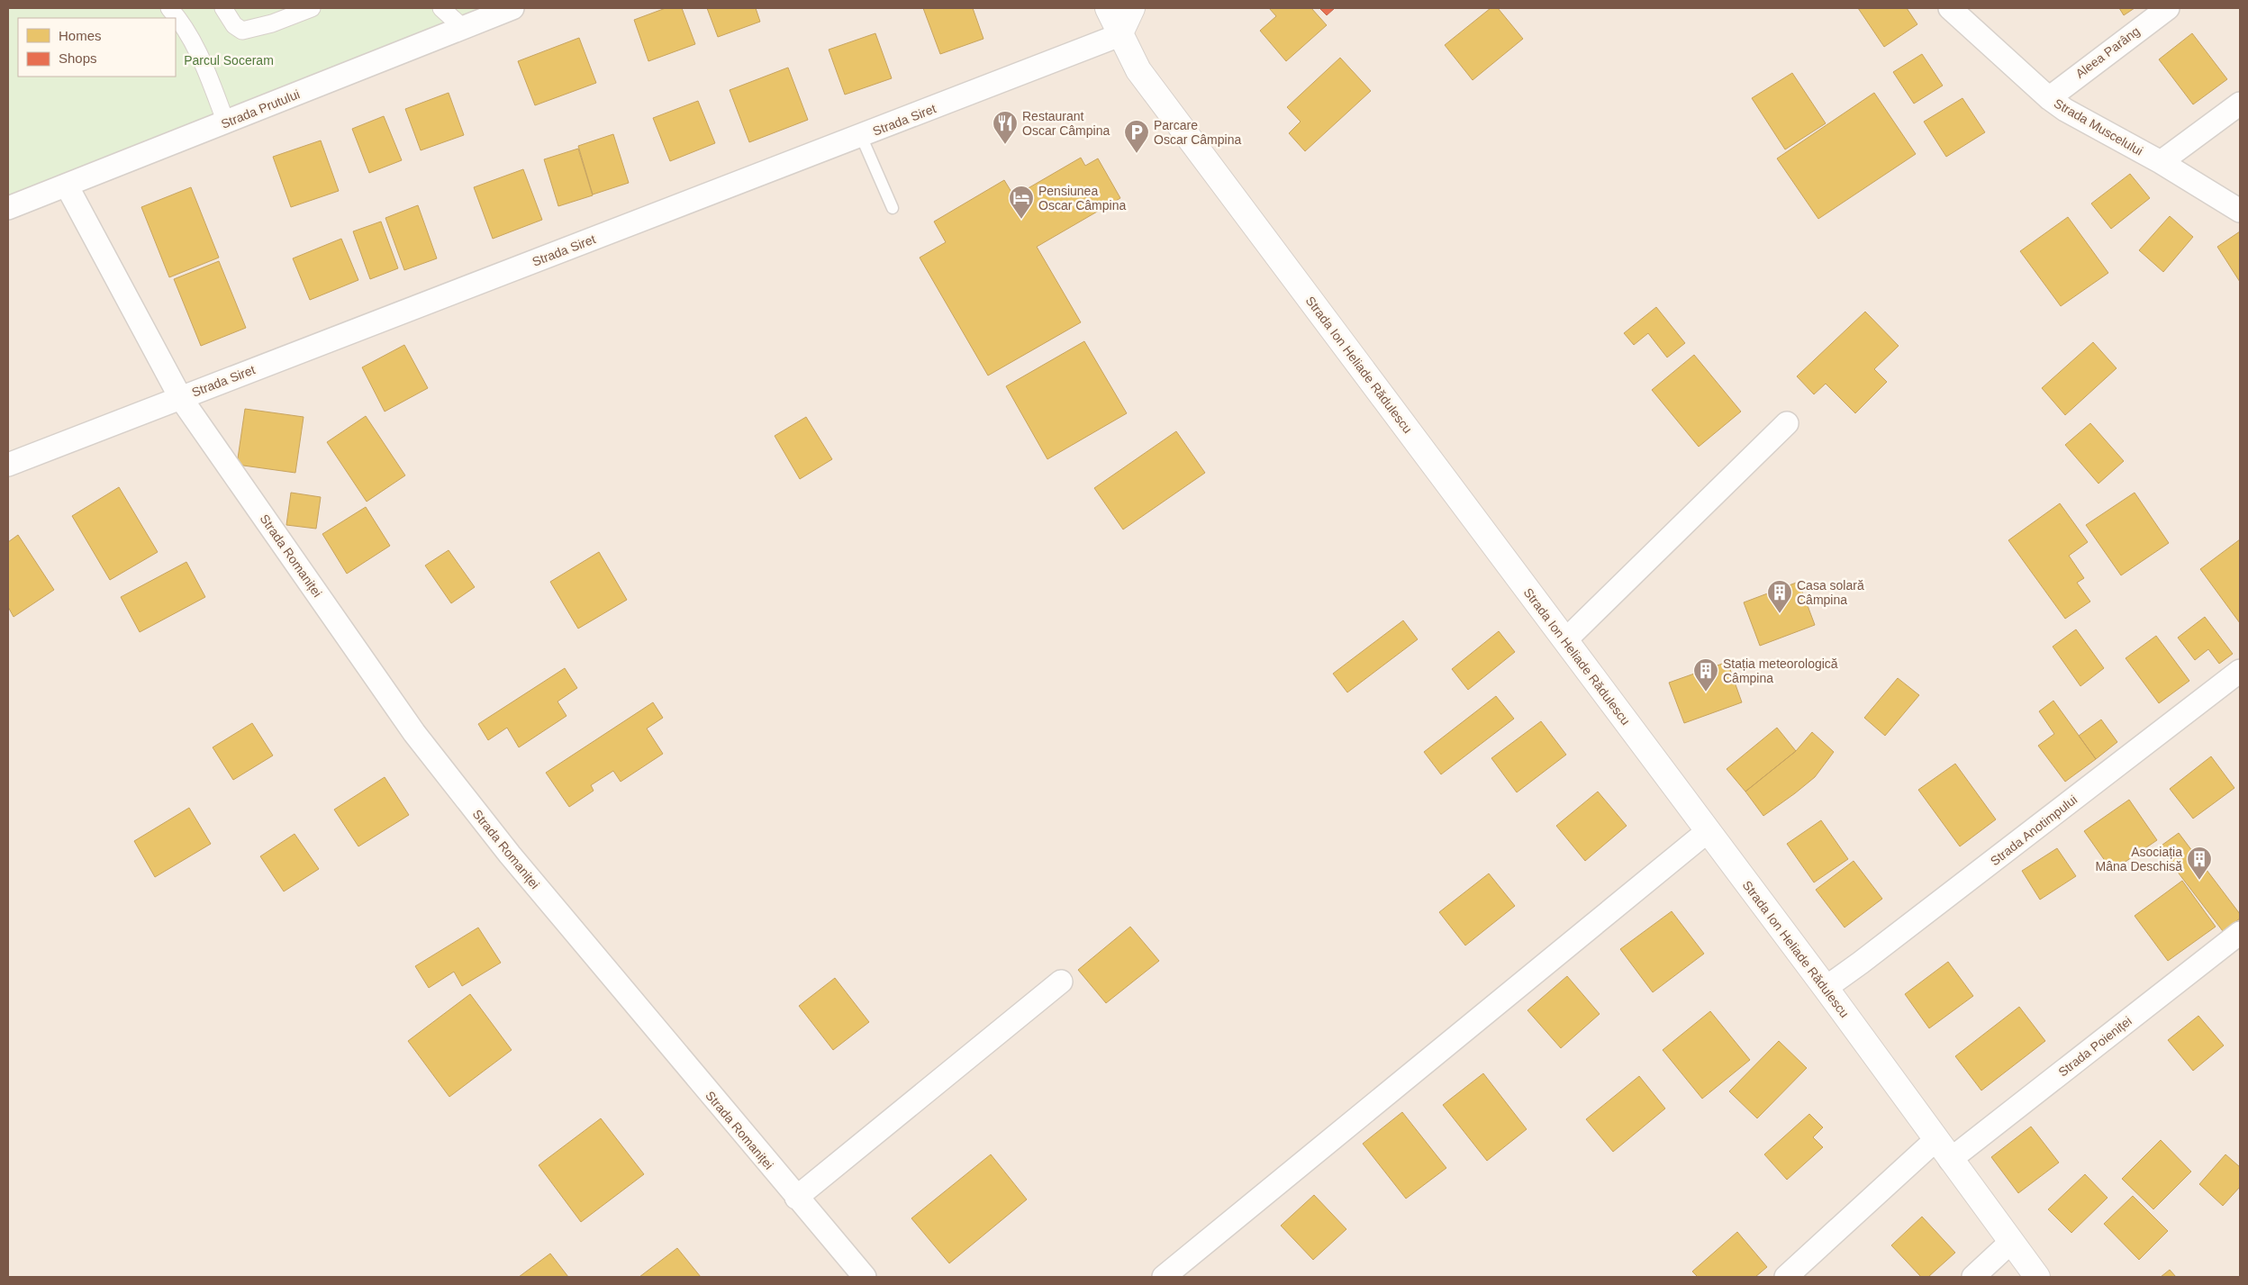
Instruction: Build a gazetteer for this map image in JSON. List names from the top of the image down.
{
  "streets": {
    "street": [
      "Aleea Parâng",
      "Strada Prutului",
      "Strada Siret",
      "Strada Muscelului",
      "Strada Ion Heliade Rădulescu",
      "Strada Romaniței",
      "Strada Anotimpului",
      "Strada Poieniței"
    ]
  },
  "crossings": [
    ["Aleea Parâng", "Strada Muscelului"],
    ["Strada Prutului", "Strada Romaniței"],
    ["Strada Siret", "Strada Ion Heliade Rădulescu"],
    ["Strada Siret", "Strada Romaniței"],
    ["Strada Ion Heliade Rădulescu", "Strada Anotimpului"],
    ["Strada Ion Heliade Rădulescu", "Strada Poieniței"]
  ],
  "parks": ["Parcul Soceram"],
  "places": {
    "restaurant": ["Restaurant Oscar Câmpina"],
    "parking": ["Parcare Oscar Câmpina"],
    "hotel": ["Pensiunea Oscar Câmpina"],
    "building": ["Casa solară Câmpina", "Stația meteorologică Câmpina", "Asociația Mâna Deschisă"]
  },
  "legend": ["Homes", "Shops"]
}
